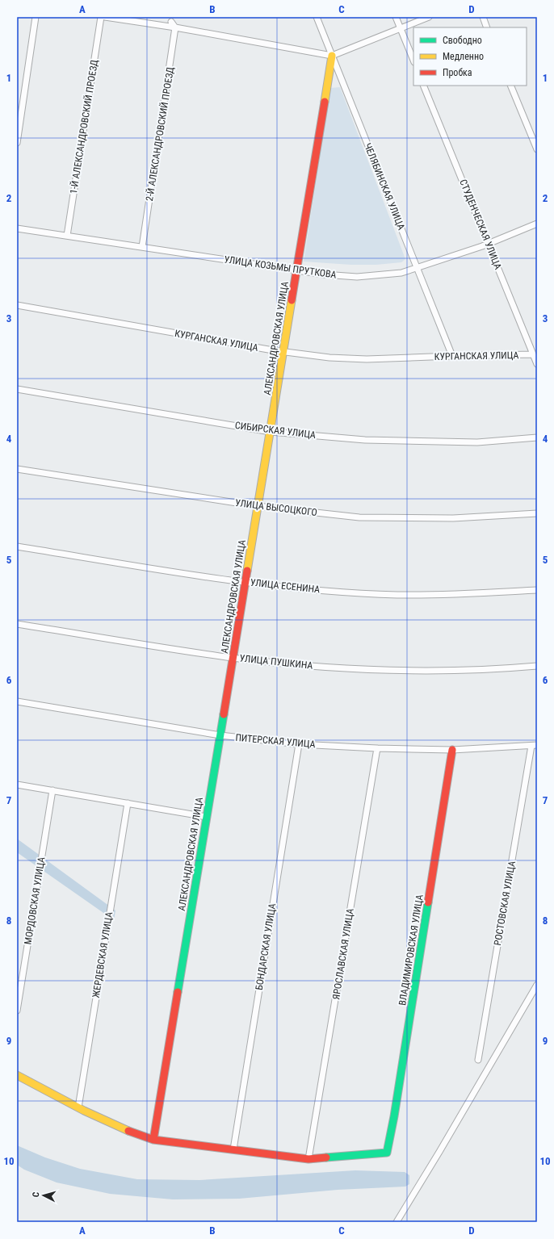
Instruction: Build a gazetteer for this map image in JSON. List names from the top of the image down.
{
  "streets": {
    "street": [
      "1-Й АЛЕКСАНДРОВСКИЙ ПРОЕЗД",
      "2-Й АЛЕКСАНДРОВСКИЙ ПРОЕЗД",
      "ЧЕЛЯБИНСКАЯ УЛИЦА",
      "СТУДЕНЧЕСКАЯ УЛИЦА",
      "УЛИЦА КОЗЬМЫ ПРУТКОВА",
      "АЛЕКСАНДРОВСКАЯ УЛИЦА",
      "КУРГАНСКАЯ УЛИЦА",
      "СИБИРСКАЯ УЛИЦА",
      "УЛИЦА ВЫСОЦКОГО",
      "УЛИЦА ЕСЕНИНА",
      "УЛИЦА ПУШКИНА",
      "ПИТЕРСКАЯ УЛИЦА",
      "МОРДОВСКАЯ УЛИЦА",
      "РОСТОВСКАЯ УЛИЦА",
      "БОНДАРСКАЯ УЛИЦА",
      "ВЛАДИМИРОВСКАЯ УЛИЦА",
      "ЯРОСЛАВСКАЯ УЛИЦА",
      "ЖЕРДЕВСКАЯ УЛИЦА"
    ]
  },
  "crossings": [
    ["1-Й АЛЕКСАНДРОВСКИЙ ПРОЕЗД", "УЛИЦА КОЗЬМЫ ПРУТКОВА"],
    ["2-Й АЛЕКСАНДРОВСКИЙ ПРОЕЗД", "УЛИЦА КОЗЬМЫ ПРУТКОВА"],
    ["ЧЕЛЯБИНСКАЯ УЛИЦА", "УЛИЦА КОЗЬМЫ ПРУТКОВА"],
    ["ЧЕЛЯБИНСКАЯ УЛИЦА", "АЛЕКСАНДРОВСКАЯ УЛИЦА"],
    ["ЧЕЛЯБИНСКАЯ УЛИЦА", "КУРГАНСКАЯ УЛИЦА"],
    ["СТУДЕНЧЕСКАЯ УЛИЦА", "УЛИЦА КОЗЬМЫ ПРУТКОВА"],
    ["СТУДЕНЧЕСКАЯ УЛИЦА", "КУРГАНСКАЯ УЛИЦА"],
    ["УЛИЦА КОЗЬМЫ ПРУТКОВА", "АЛЕКСАНДРОВСКАЯ УЛИЦА"],
    ["АЛЕКСАНДРОВСКАЯ УЛИЦА", "КУРГАНСКАЯ УЛИЦА"],
    ["АЛЕКСАНДРОВСКАЯ УЛИЦА", "СИБИРСКАЯ УЛИЦА"],
    ["АЛЕКСАНДРОВСКАЯ УЛИЦА", "УЛИЦА ВЫСОЦКОГО"],
    ["АЛЕКСАНДРОВСКАЯ УЛИЦА", "УЛИЦА ЕСЕНИНА"],
    ["АЛЕКСАНДРОВСКАЯ УЛИЦА", "УЛИЦА ПУШКИНА"],
    ["АЛЕКСАНДРОВСКАЯ УЛИЦА", "ПИТЕРСКАЯ УЛИЦА"],
    ["ПИТЕРСКАЯ УЛИЦА", "РОСТОВСКАЯ УЛИЦА"],
    ["ПИТЕРСКАЯ УЛИЦА", "БОНДАРСКАЯ УЛИЦА"],
    ["ПИТЕРСКАЯ УЛИЦА", "ВЛАДИМИРОВСКАЯ УЛИЦА"],
    ["ПИТЕРСКАЯ УЛИЦА", "ЯРОСЛАВСКАЯ УЛИЦА"],
    ["ВЛАДИМИРОВСКАЯ УЛИЦА", "ЯРОСЛАВСКАЯ УЛИЦА"]
  ],
  "legend": ["Свободно", "Медленно", "Пробка"],
  "north": "left",
  "grid": {
    "columns": [
      "A",
      "B",
      "C",
      "D"
    ],
    "rows": [
      "1",
      "2",
      "3",
      "4",
      "5",
      "6",
      "7",
      "8",
      "9",
      "10"
    ]
  }
}
